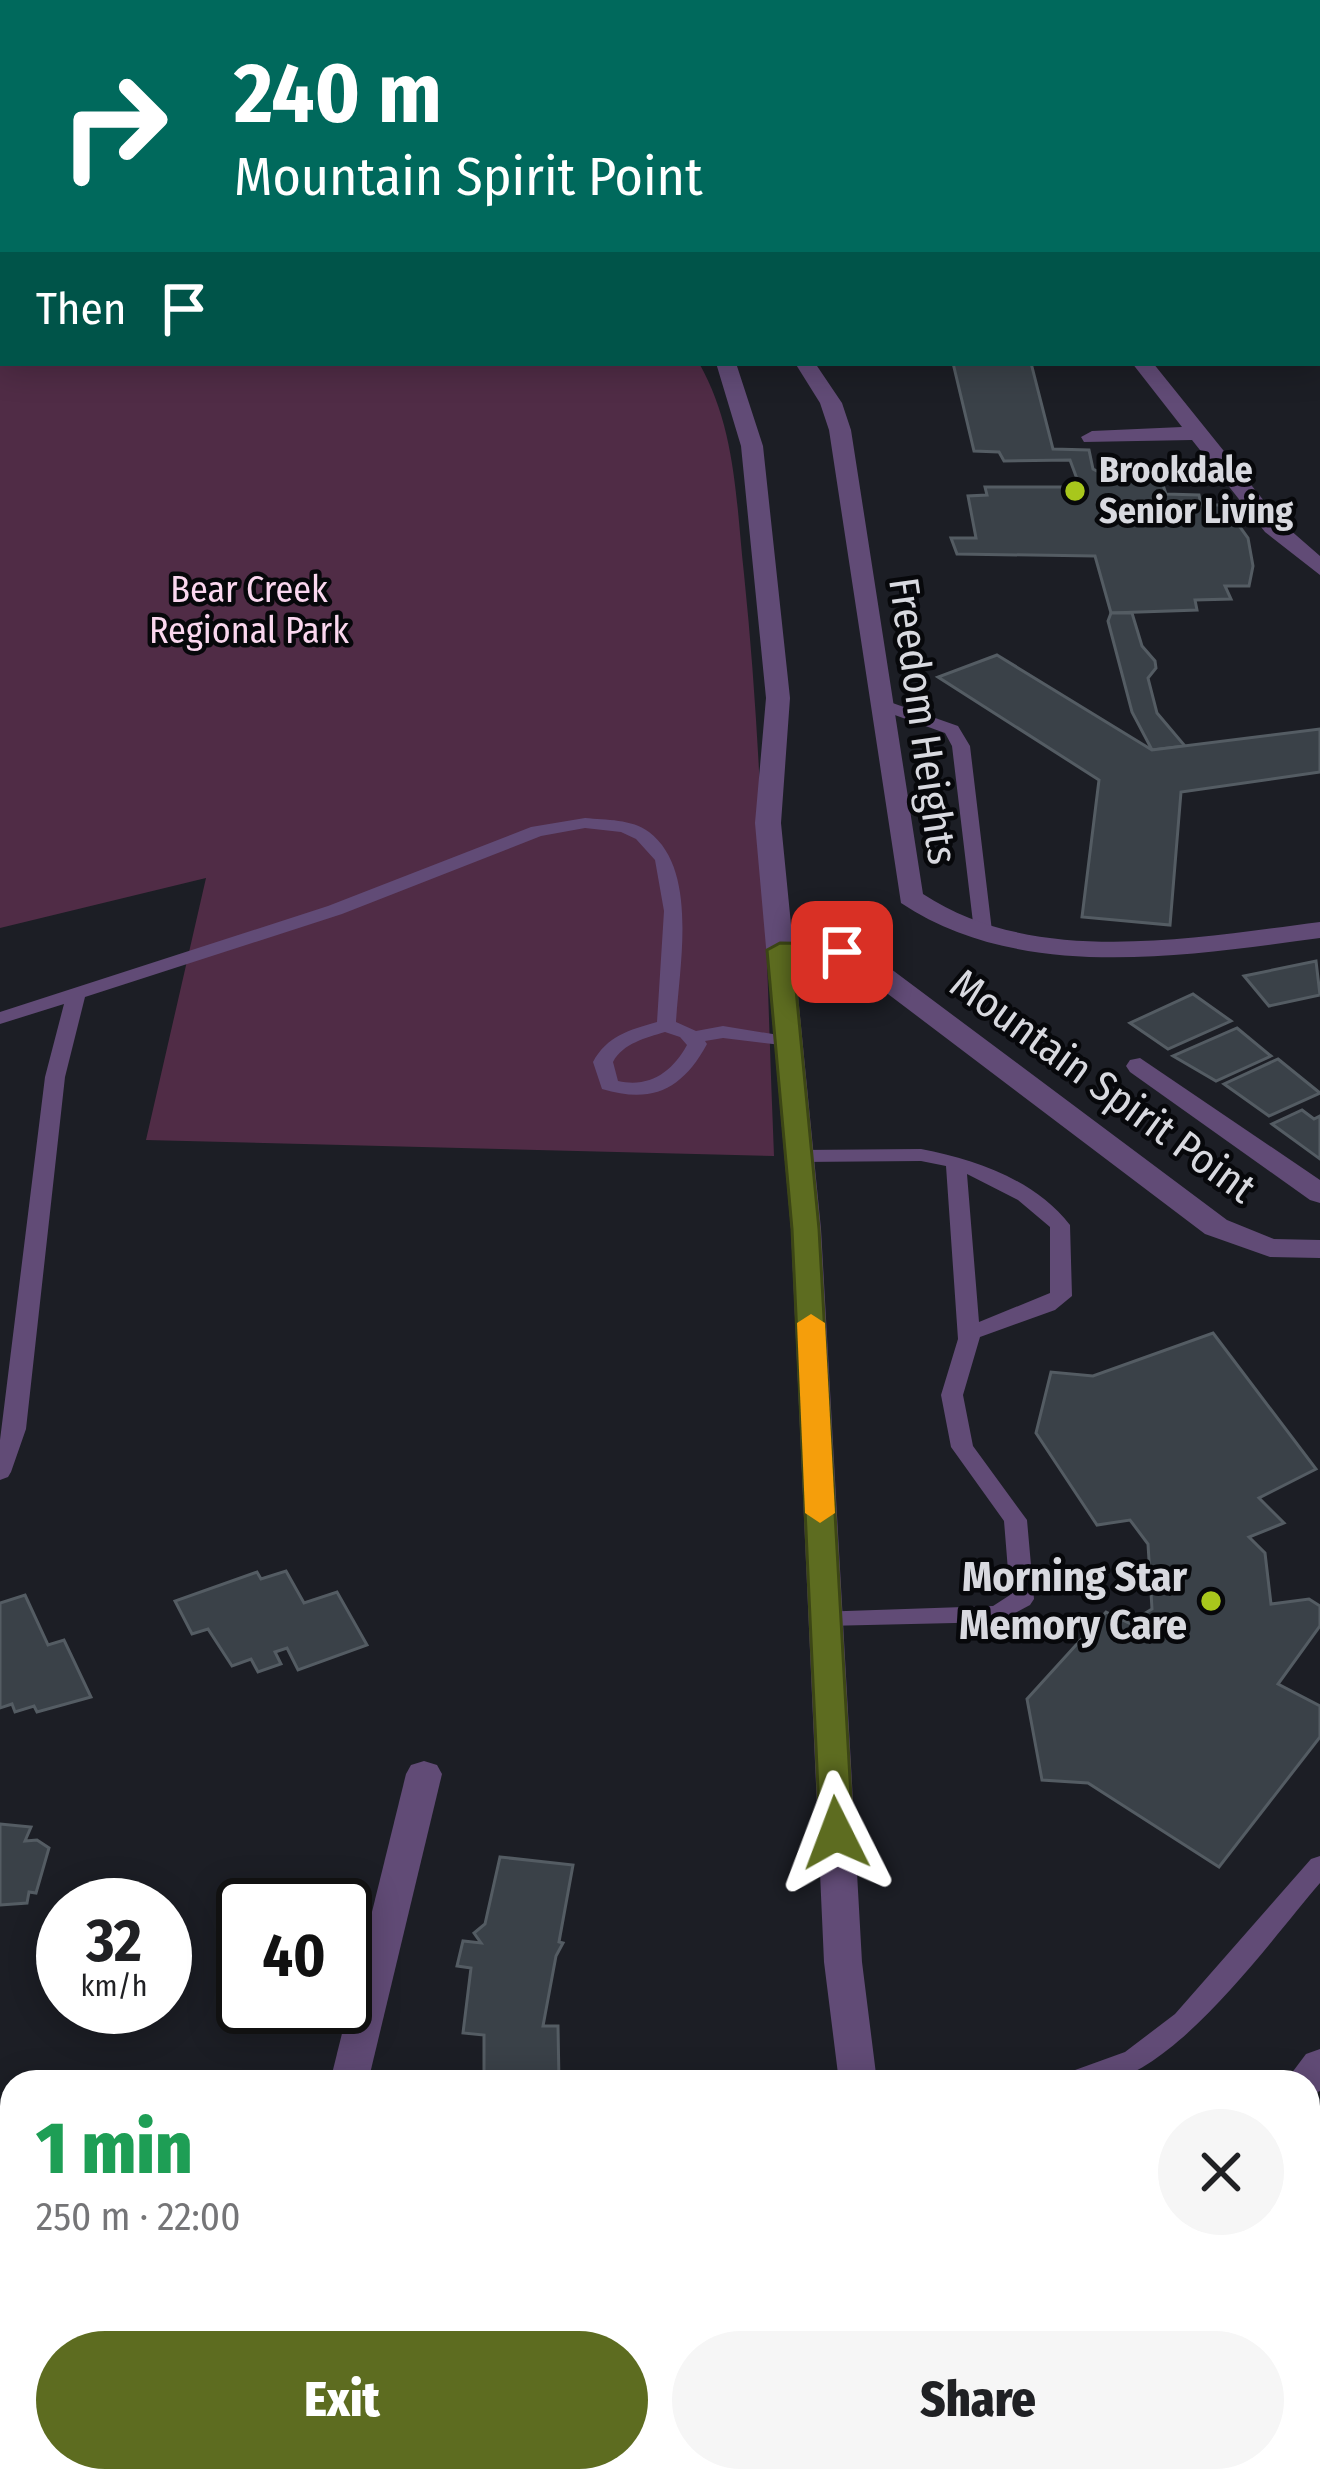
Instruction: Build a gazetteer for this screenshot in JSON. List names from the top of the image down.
{
  "streets": {
    "street": ["Freedom Heights", "Mountain Spirit Point"]
  },
  "parks": ["Bear Creek Regional Park"],
  "places": ["Brookdale Senior Living", "Morning Star Memory Care"],
  "page": {
    "turn": ["240 m", "Mountain Spirit Point"],
    "then": "Then",
    "speed": "32 km/h",
    "limit": "40",
    "heading": ["1 min", "250 m · 22:00"],
    "buttons": ["Exit", "Share"]
  }
}
